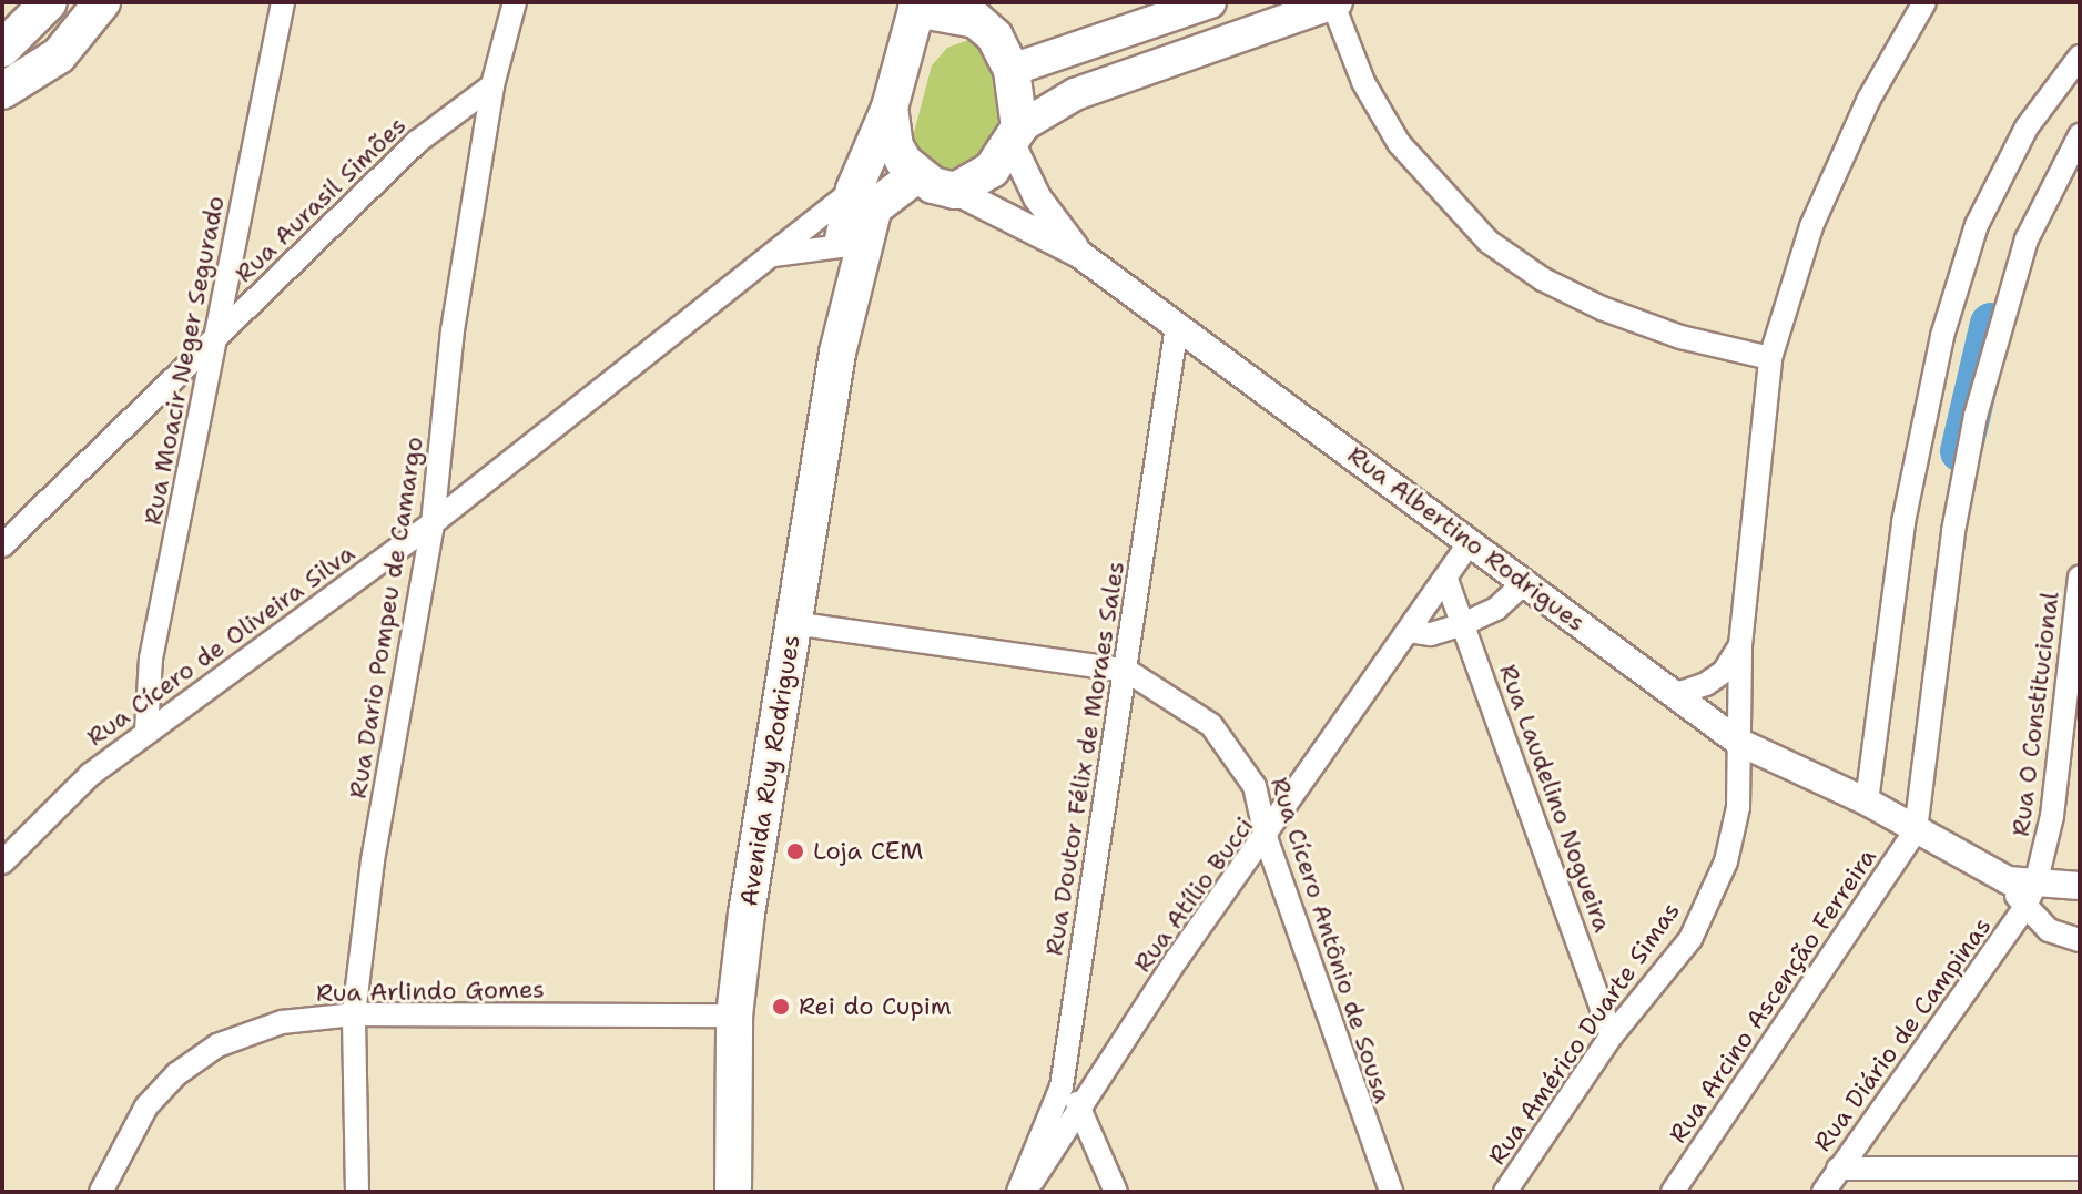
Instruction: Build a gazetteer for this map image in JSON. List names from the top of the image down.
{
  "streets": {
    "main road": ["Avenida Ruy Rodrigues"],
    "street": [
      "Rua Aurasil Simões",
      "Rua Moacir Neger Segurado",
      "Rua Albertino Rodrigues",
      "Rua Dario Pompeu de Camargo",
      "Rua Cícero de Oliveira Silva",
      "Rua O Constitucional",
      "Rua Doutor Félix de Moraes Sales",
      "Rua Laudelino Nogueira",
      "Rua Atílio Bucci",
      "Rua Cícero Antônio de Sousa",
      "Rua Arlindo Gomes",
      "Rua Arcino Ascenção Ferreira",
      "Rua Américo Duarte Simas",
      "Rua Diário de Campinas"
    ]
  },
  "crossings": [
    ["Rua Aurasil Simões", "Rua Moacir Neger Segurado"],
    ["Rua Aurasil Simões", "Rua Dario Pompeu de Camargo"],
    ["Rua Moacir Neger Segurado", "Rua Cícero de Oliveira Silva"],
    ["Rua Albertino Rodrigues", "Rua O Constitucional"],
    ["Rua Albertino Rodrigues", "Rua Doutor Félix de Moraes Sales"],
    ["Rua Albertino Rodrigues", "Avenida Ruy Rodrigues"],
    ["Rua Albertino Rodrigues", "Rua Atílio Bucci"],
    ["Rua Albertino Rodrigues", "Rua Arcino Ascenção Ferreira"],
    ["Rua Albertino Rodrigues", "Rua Américo Duarte Simas"],
    ["Rua Albertino Rodrigues", "Rua Diário de Campinas"],
    ["Rua Dario Pompeu de Camargo", "Rua Cícero de Oliveira Silva"],
    ["Rua Dario Pompeu de Camargo", "Rua Arlindo Gomes"],
    ["Rua Cícero de Oliveira Silva", "Avenida Ruy Rodrigues"],
    ["Rua O Constitucional", "Rua Diário de Campinas"],
    ["Rua Doutor Félix de Moraes Sales", "Rua Atílio Bucci"],
    ["Rua Doutor Félix de Moraes Sales", "Rua Cícero Antônio de Sousa"],
    ["Avenida Ruy Rodrigues", "Rua Cícero Antônio de Sousa"],
    ["Avenida Ruy Rodrigues", "Rua Arlindo Gomes"],
    ["Rua Laudelino Nogueira", "Rua Atílio Bucci"],
    ["Rua Laudelino Nogueira", "Rua Américo Duarte Simas"],
    ["Rua Atílio Bucci", "Rua Cícero Antônio de Sousa"]
  ],
  "places": ["Loja CEM", "Rei do Cupim"]
}
